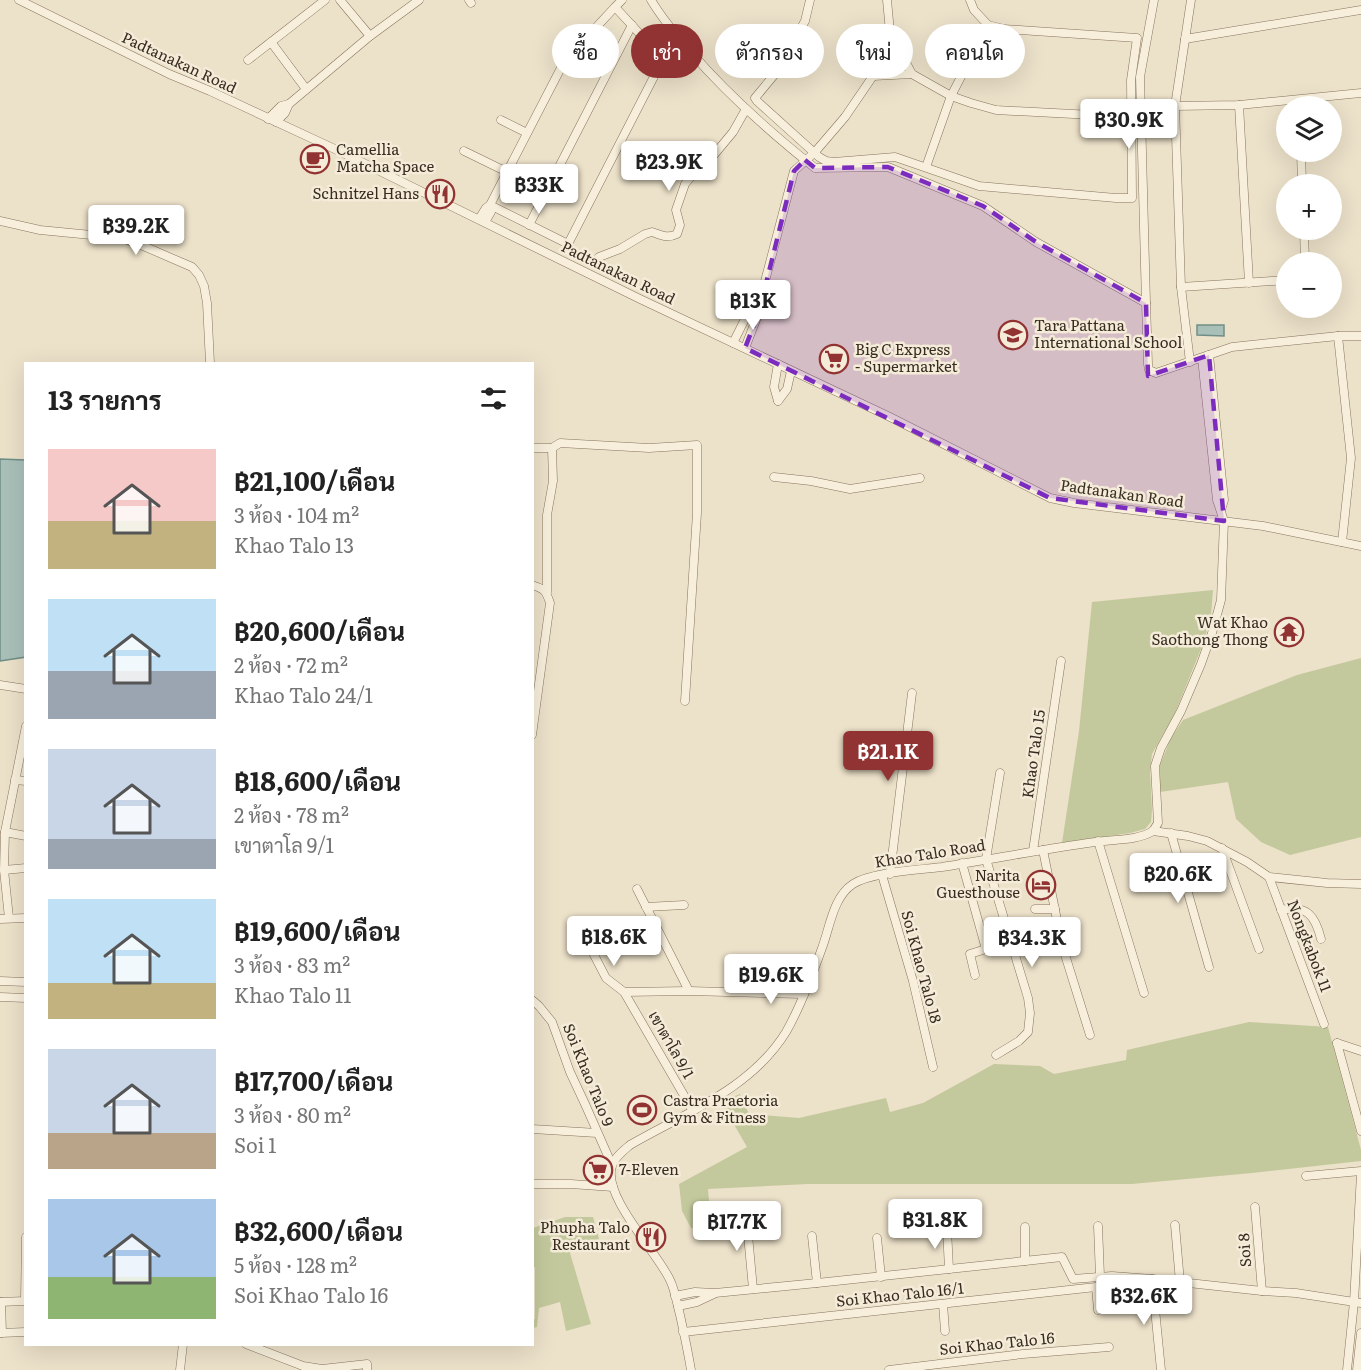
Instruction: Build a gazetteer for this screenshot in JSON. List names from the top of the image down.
{
  "streets": {
    "street": [
      "Padtanakan Road",
      "Khao Talo 15",
      "Khao Talo Road",
      "Nongkabok 11",
      "Soi Khao Talo 18",
      "เขาตาโล 9/1",
      "Soi Khao Talo 9",
      "Soi 8",
      "Soi Khao Talo 16/1",
      "Soi Khao Talo 16"
    ]
  },
  "crossings": [
    ["Khao Talo 15", "Khao Talo Road"],
    ["Khao Talo Road", "Nongkabok 11"],
    ["Khao Talo Road", "Soi Khao Talo 18"],
    ["Khao Talo Road", "เขาตาโล 9/1"],
    ["Khao Talo Road", "Soi Khao Talo 9"]
  ],
  "places": {
    "cafe": ["Camellia Matcha Space"],
    "restaurant": ["Schnitzel Hans", "Phupha Talo Restaurant"],
    "school or university": ["Tara Pattana International School"],
    "supermarket": ["Big C Express - Supermarket", "7-Eleven"],
    "temple": ["Wat Khao Saothong Thong"],
    "hotel": ["Narita Guesthouse"],
    "sports": ["Castra Praetoria Gym & Fitness"]
  },
  "page": {
    "chip": [
      "ซื้อ",
      "เช่า",
      "ตัวกรอง",
      "ใหม่",
      "คอนโด"
    ],
    "map_buttons": ["+", "−"],
    "price": [
      "฿30.9K",
      "฿23.9K",
      "฿33K",
      "฿39.2K",
      "฿13K",
      "฿21.1K",
      "฿20.6K",
      "฿18.6K",
      "฿34.3K",
      "฿19.6K",
      "฿31.8K",
      "฿17.7K",
      "฿32.6K"
    ],
    "heading": "13 รายการ",
    "list": [
      {
        "name": "฿21,100/เดือน",
        "note": "3 ห้อง · 104 m² · Khao Talo 13"
      },
      {
        "name": "฿20,600/เดือน",
        "note": "2 ห้อง · 72 m² · Khao Talo 24/1"
      },
      {
        "name": "฿18,600/เดือน",
        "note": "2 ห้อง · 78 m² · เขาตาโล 9/1"
      },
      {
        "name": "฿19,600/เดือน",
        "note": "3 ห้อง · 83 m² · Khao Talo 11"
      },
      {
        "name": "฿17,700/เดือน",
        "note": "3 ห้อง · 80 m² · Soi 1"
      },
      {
        "name": "฿32,600/เดือน",
        "note": "5 ห้อง · 128 m² · Soi Khao Talo 16"
      }
    ]
  }
}
